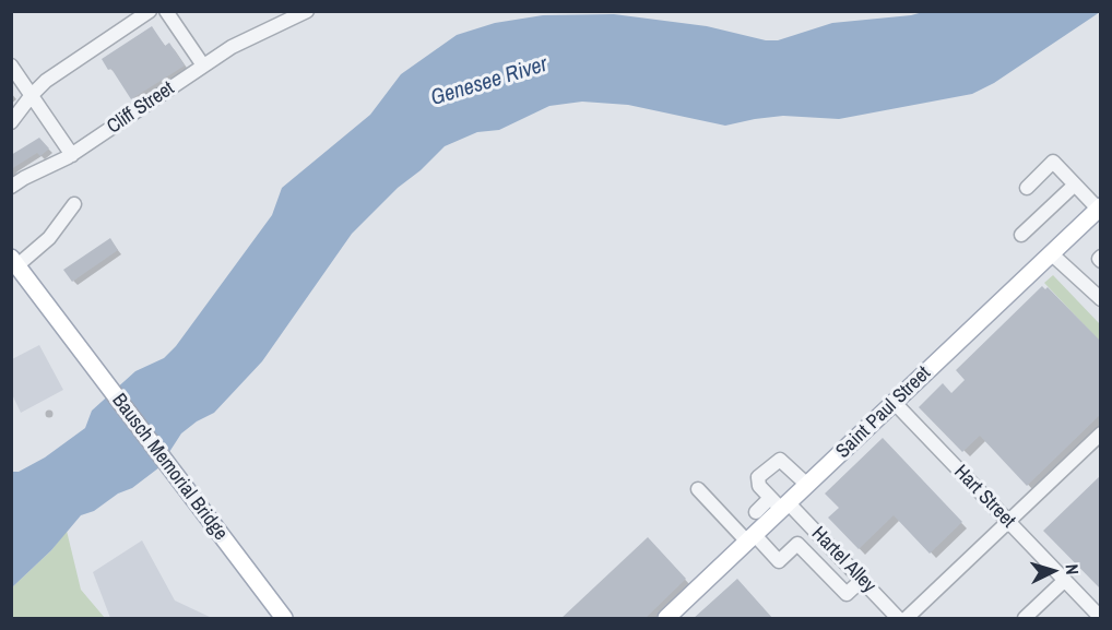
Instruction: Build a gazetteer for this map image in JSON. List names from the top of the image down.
{
  "streets": {
    "main road": ["Saint Paul Street", "Bausch Memorial Bridge"],
    "street": ["Cliff Street", "Hart Street", "Hartel Alley"]
  },
  "crossings": [
    ["Saint Paul Street", "Hart Street"],
    ["Saint Paul Street", "Hartel Alley"]
  ],
  "water": ["Genesee River"],
  "north": "right"
}
